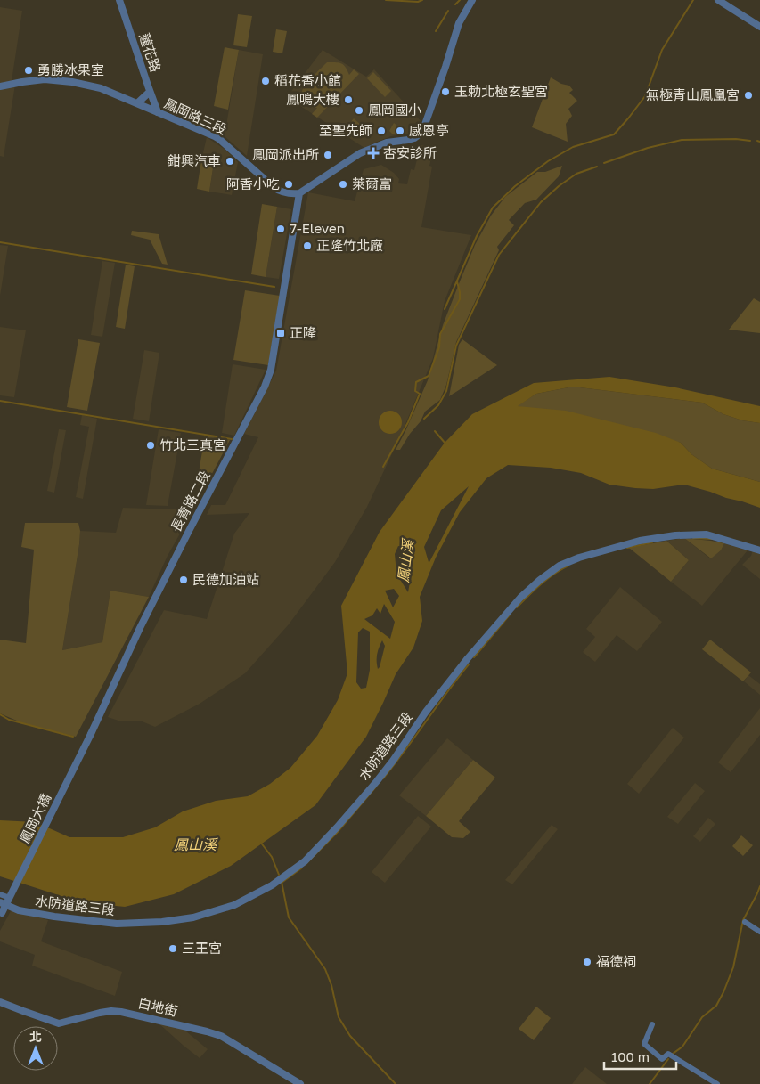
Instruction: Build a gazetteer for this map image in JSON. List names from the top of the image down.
{
  "streets": {
    "street": [
      "蓮花路",
      "鳳岡路三段",
      "長青路二段",
      "水防道路三段",
      "鳳岡大橋",
      "白地街"
    ]
  },
  "crossings": [
    ["蓮花路", "鳳岡路三段"],
    ["鳳岡路三段", "長青路二段"],
    ["長青路二段", "鳳岡大橋"]
  ],
  "water": ["鳳山溪"],
  "places": {
    "other": [
      "勇勝冰果室",
      "稻花香小館",
      "玉勅北極玄聖宮",
      "無極青山鳳凰宮",
      "鳳鳴大樓",
      "鳳岡國小",
      "至聖先師",
      "感恩亭",
      "鳳岡派出所",
      "鉗興汽車",
      "阿香小吃",
      "萊爾富",
      "7-Eleven",
      "正隆竹北廠",
      "竹北三真宮",
      "民德加油站",
      "三王宮",
      "福德祠"
    ],
    "health": ["杏安診所"],
    "transit": ["正隆"]
  },
  "scale_bar": "100 m",
  "north": "top"
}
